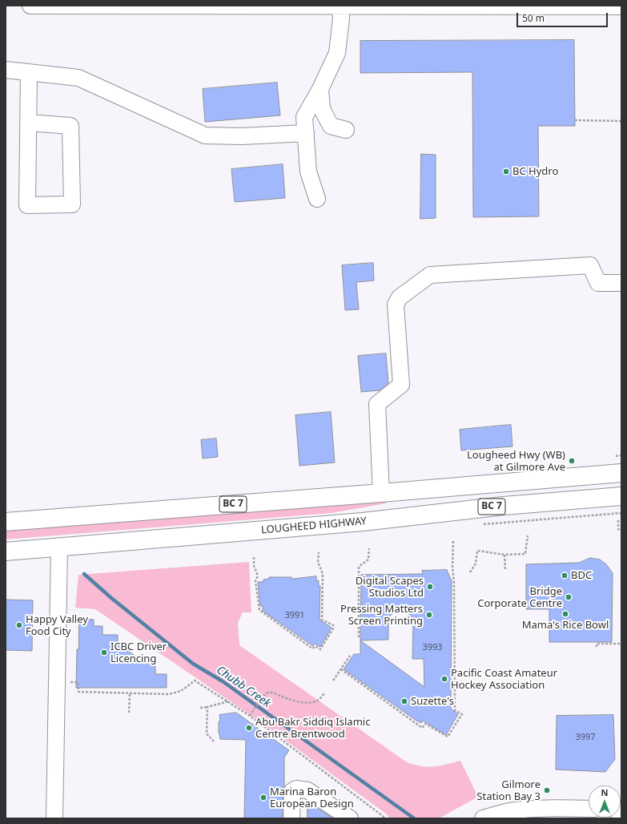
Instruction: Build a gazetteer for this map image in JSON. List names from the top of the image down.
{
  "streets": {
    "main road": ["BC 7", "LOUGHEED HIGHWAY"]
  },
  "water": ["Chubb Creek"],
  "places": [
    "BC Hydro",
    "Lougheed Hwy (WB) at Gilmore Ave",
    "BDC",
    "Digital Scapes Studios Ltd",
    "Bridge Corporate Centre",
    "Mama's Rice Bowl",
    "Pressing Matters Screen Printing",
    "Happy Valley Food City",
    "ICBC Driver Licencing",
    "Pacific Coast Amateur Hockey Association",
    "Suzette's",
    "Abu Bakr Siddiq Islamic Centre Brentwood",
    "Gilmore Station Bay 3",
    "Marina Baron European Design"
  ],
  "house_numbers": ["3991", "3993", "3997"],
  "scale_bar": "50 m",
  "north": "top"
}
